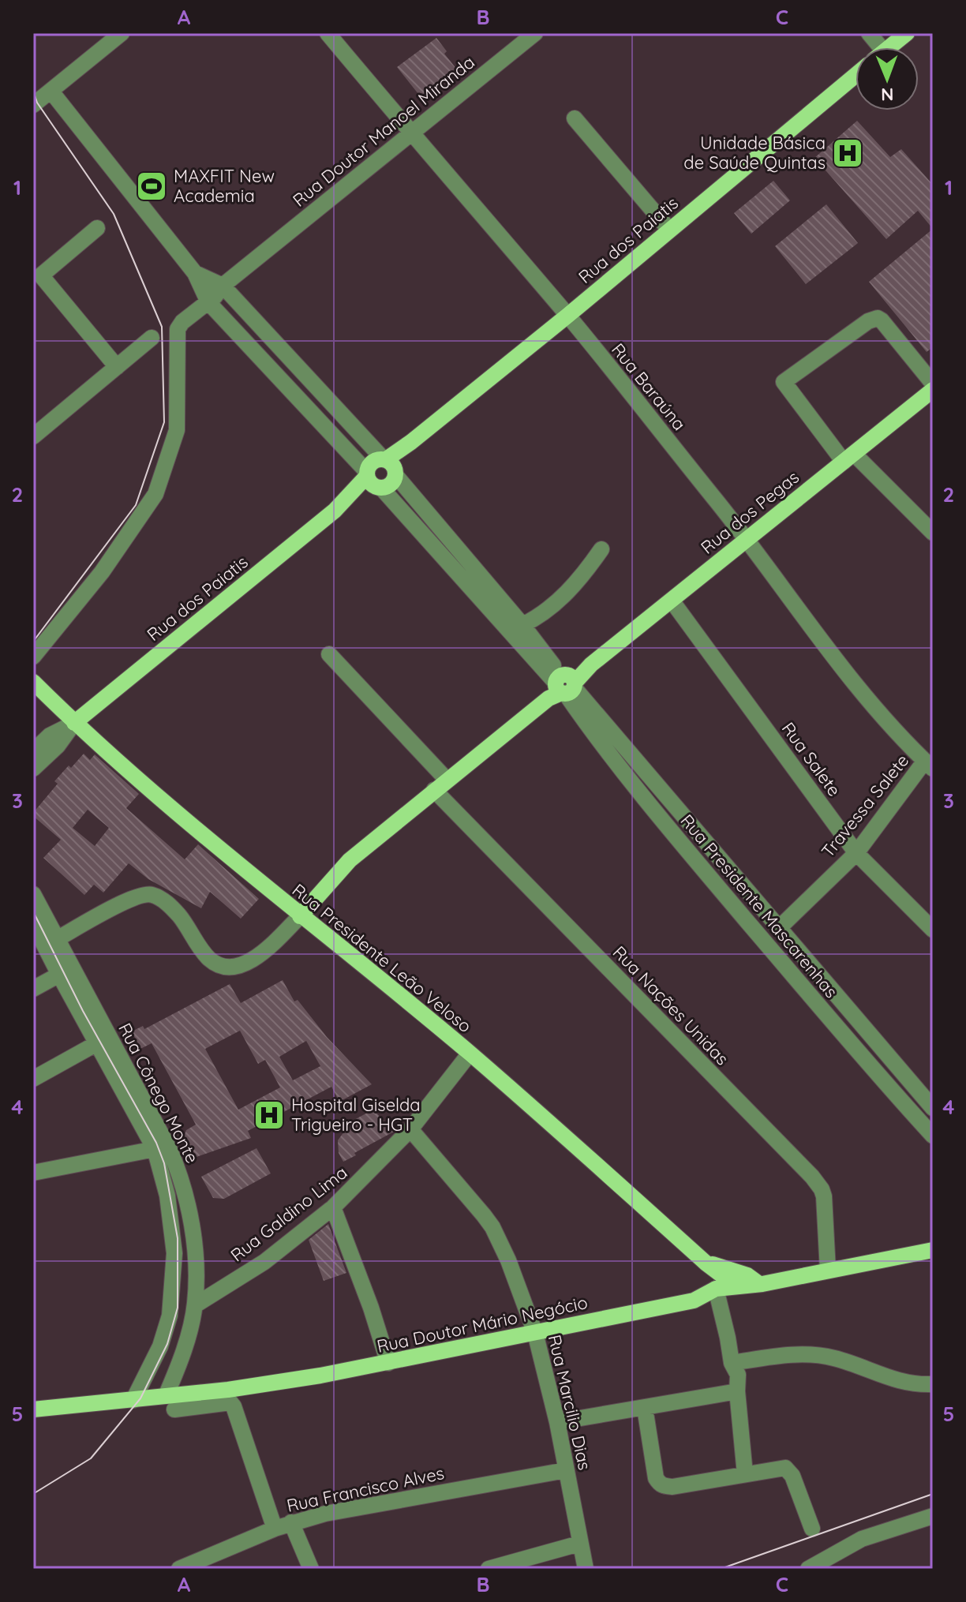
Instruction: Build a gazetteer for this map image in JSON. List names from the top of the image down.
{
  "streets": {
    "main road": [
      "Rua dos Paiatis",
      "Rua dos Pegas",
      "Rua Presidente Leão Veloso",
      "Rua Doutor Mário Negócio"
    ],
    "street": [
      "Rua Doutor Manoel Miranda",
      "Rua Baraúna",
      "Rua Salete",
      "Travessa Salete",
      "Rua Presidente Mascarenhas",
      "Rua Nações Unidas",
      "Rua Cônego Monte",
      "Rua Galdino Lima",
      "Rua Marcilio Dias",
      "Rua Francisco Alves"
    ]
  },
  "crossings": [
    ["Rua Doutor Manoel Miranda", "Rua Baraúna"],
    ["Rua Doutor Manoel Miranda", "Rua Presidente Mascarenhas"],
    ["Rua dos Paiatis", "Rua Baraúna"],
    ["Rua dos Paiatis", "Rua Presidente Mascarenhas"],
    ["Rua dos Paiatis", "Rua Presidente Leão Veloso"],
    ["Rua Baraúna", "Rua dos Pegas"],
    ["Rua Baraúna", "Travessa Salete"],
    ["Rua dos Pegas", "Rua Salete"],
    ["Rua dos Pegas", "Rua Presidente Mascarenhas"],
    ["Rua dos Pegas", "Rua Presidente Leão Veloso"],
    ["Rua dos Pegas", "Rua Nações Unidas"],
    ["Rua Salete", "Travessa Salete"],
    ["Travessa Salete", "Rua Presidente Mascarenhas"],
    ["Rua Presidente Leão Veloso", "Rua Galdino Lima"],
    ["Rua Presidente Leão Veloso", "Rua Doutor Mário Negócio"],
    ["Rua Nações Unidas", "Rua Doutor Mário Negócio"],
    ["Rua Cônego Monte", "Rua Galdino Lima"],
    ["Rua Cônego Monte", "Rua Doutor Mário Negócio"],
    ["Rua Galdino Lima", "Rua Marcilio Dias"],
    ["Rua Doutor Mário Negócio", "Rua Marcilio Dias"],
    ["Rua Marcilio Dias", "Rua Francisco Alves"]
  ],
  "places": {
    "hospital": ["Unidade Básica de Saúde Quintas", "Hospital Giselda Trigueiro - HGT"],
    "sports": ["MAXFIT New Academia"]
  },
  "north": "bottom",
  "grid": {
    "columns": ["A", "B", "C"],
    "rows": [
      "1",
      "2",
      "3",
      "4",
      "5"
    ]
  }
}
